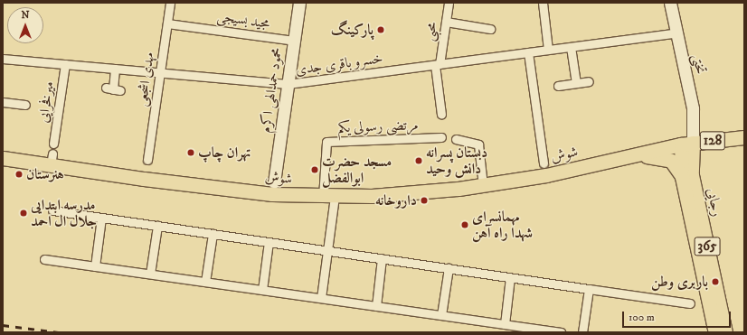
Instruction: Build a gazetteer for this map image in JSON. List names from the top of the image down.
{
  "streets": {
    "main road": [
      "128",
      "شوش",
      "رجایی",
      "365"
    ],
    "street": [
      "مجید بسیجی",
      "محبی",
      "خسرو باقری جدی",
      "تختی",
      "مهدی اشجعی",
      "محمود حمدالهی اکرم",
      "میرفخرایی",
      "مرتضی رسولی یکم"
    ]
  },
  "crossings": [
    ["مجید بسیجی", "مهدی اشجعی"],
    ["مجید بسیجی", "محمود حمدالهی اکرم"],
    ["محبی", "خسرو باقری جدی"],
    ["خسرو باقری جدی", "تختی"],
    ["خسرو باقری جدی", "مهدی اشجعی"],
    ["خسرو باقری جدی", "محمود حمدالهی اکرم"],
    ["خسرو باقری جدی", "میرفخرایی"],
    ["تختی", "شوش"],
    ["تختی", "365"],
    ["مرتضی رسولی یکم", "شوش"],
    ["شوش", "365"],
    ["رجایی", "365"]
  ],
  "places": [
    "پارکینگ",
    "تهران چاپ",
    "دبستان پسرانه دانش وحید",
    "مسجد حضرت ابوالفضل",
    "هنرستان",
    "داروخانه",
    "مدرسه ابتدایی جلال ال احمد",
    "مهمانسرای شهدا راه آهن",
    "باربری وطن"
  ],
  "scale_bar": "100 m",
  "north": "top"
}
